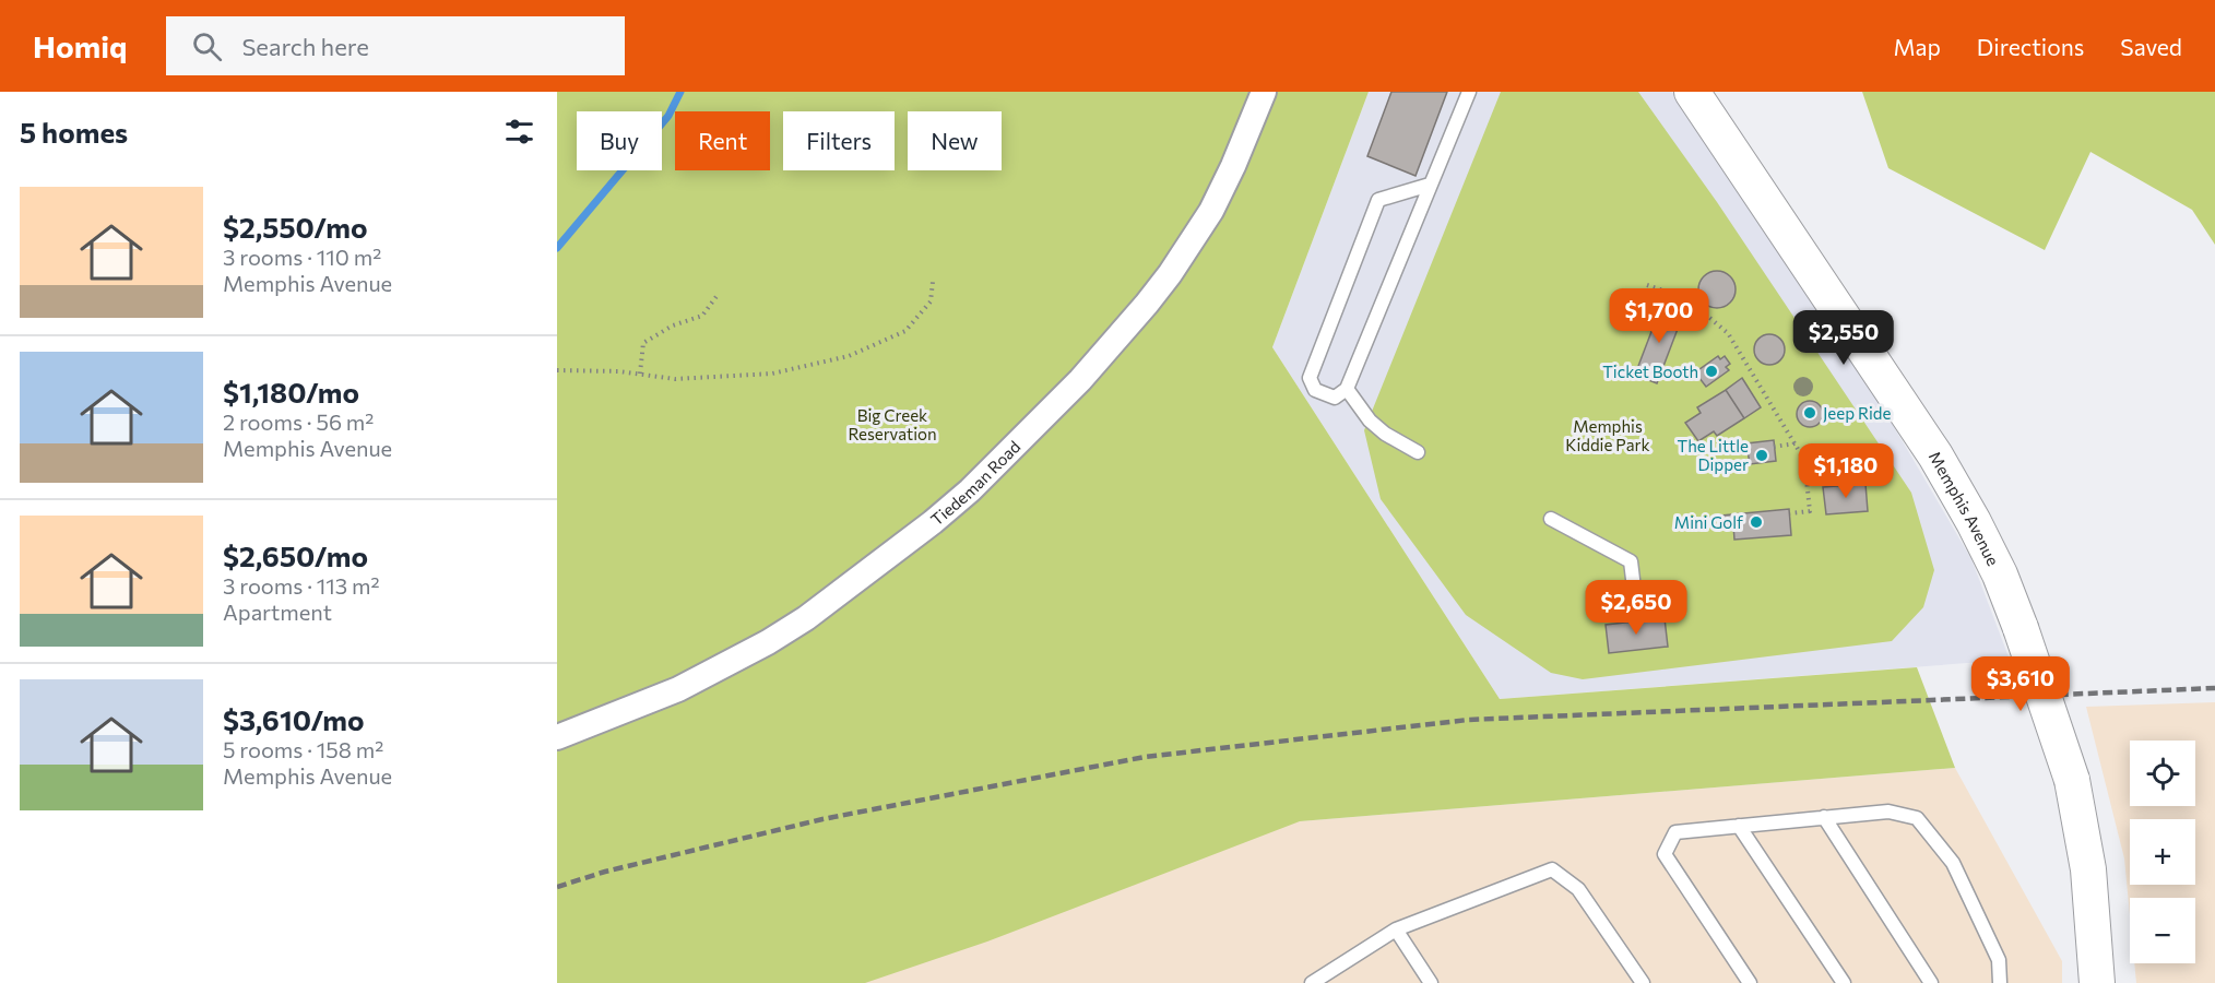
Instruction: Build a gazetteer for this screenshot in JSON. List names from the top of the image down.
{
  "streets": {
    "main road": ["Memphis Avenue"],
    "street": ["Tiedeman Road"]
  },
  "parks": ["Big Creek Reservation", "Memphis Kiddie Park"],
  "places": [
    "Ticket Booth",
    "Jeep Ride",
    "The Little Dipper",
    "Mini Golf"
  ],
  "page": {
    "header": "Homiq",
    "search": "Search here",
    "nav": ["Map", "Directions", "Saved"],
    "heading": "5 homes",
    "chip": [
      "Buy",
      "Rent",
      "Filters",
      "New"
    ],
    "list": [
      {
        "name": "$2,550/mo",
        "note": "3 rooms · 110 m² · Memphis Avenue"
      },
      {
        "name": "$1,180/mo",
        "note": "2 rooms · 56 m² · Memphis Avenue"
      },
      {
        "name": "$2,650/mo",
        "note": "3 rooms · 113 m² · Apartment"
      },
      {
        "name": "$3,610/mo",
        "note": "5 rooms · 158 m² · Memphis Avenue"
      }
    ],
    "price": [
      "$1,700",
      "$2,550",
      "$1,180",
      "$2,650",
      "$3,610"
    ],
    "map_buttons": ["+", "−"]
  }
}
